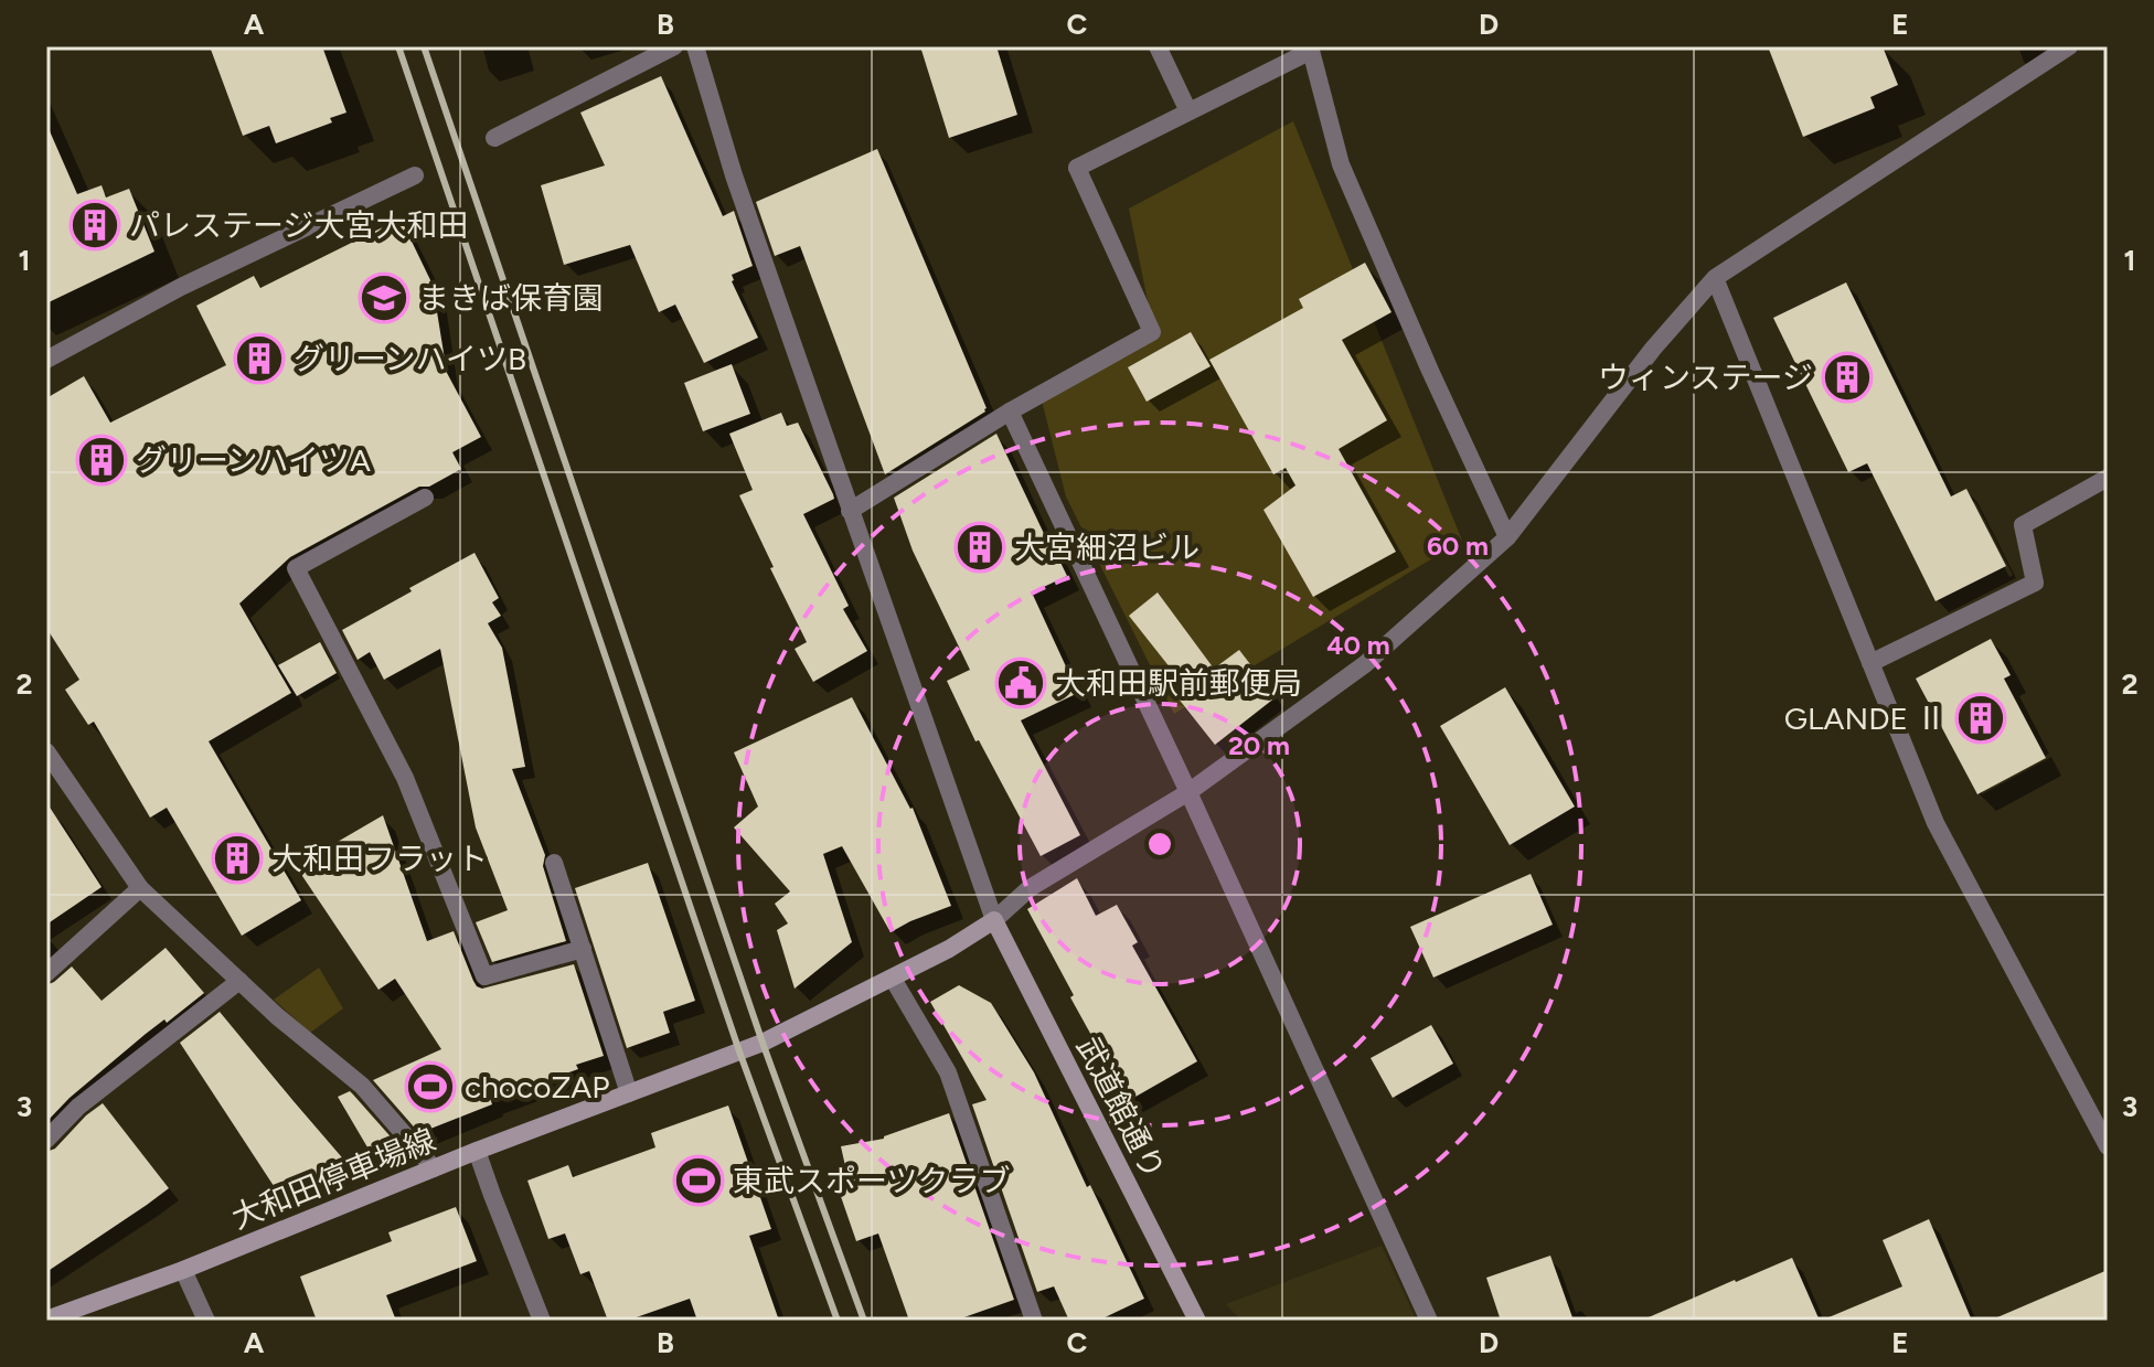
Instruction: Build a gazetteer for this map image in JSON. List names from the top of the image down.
{
  "streets": {
    "main road": ["武道館通り", "大和田停車場線"]
  },
  "crossings": [
    ["武道館通り", "大和田停車場線"]
  ],
  "places": {
    "building": [
      "パレステージ大宮大和田",
      "グリーンハイツB",
      "ウィンステージ",
      "グリーンハイツA",
      "大宮細沼ビル",
      "GLANDE Ⅱ",
      "大和田フラット"
    ],
    "school or university": ["まきば保育園"],
    "public building": ["大和田駅前郵便局"],
    "sports": ["chocoZAP", "東武スポーツクラブ"]
  },
  "grid": {
    "columns": [
      "A",
      "B",
      "C",
      "D",
      "E"
    ],
    "rows": ["1", "2", "3"]
  },
  "rings": ["60 m", "40 m", "20 m"]
}
